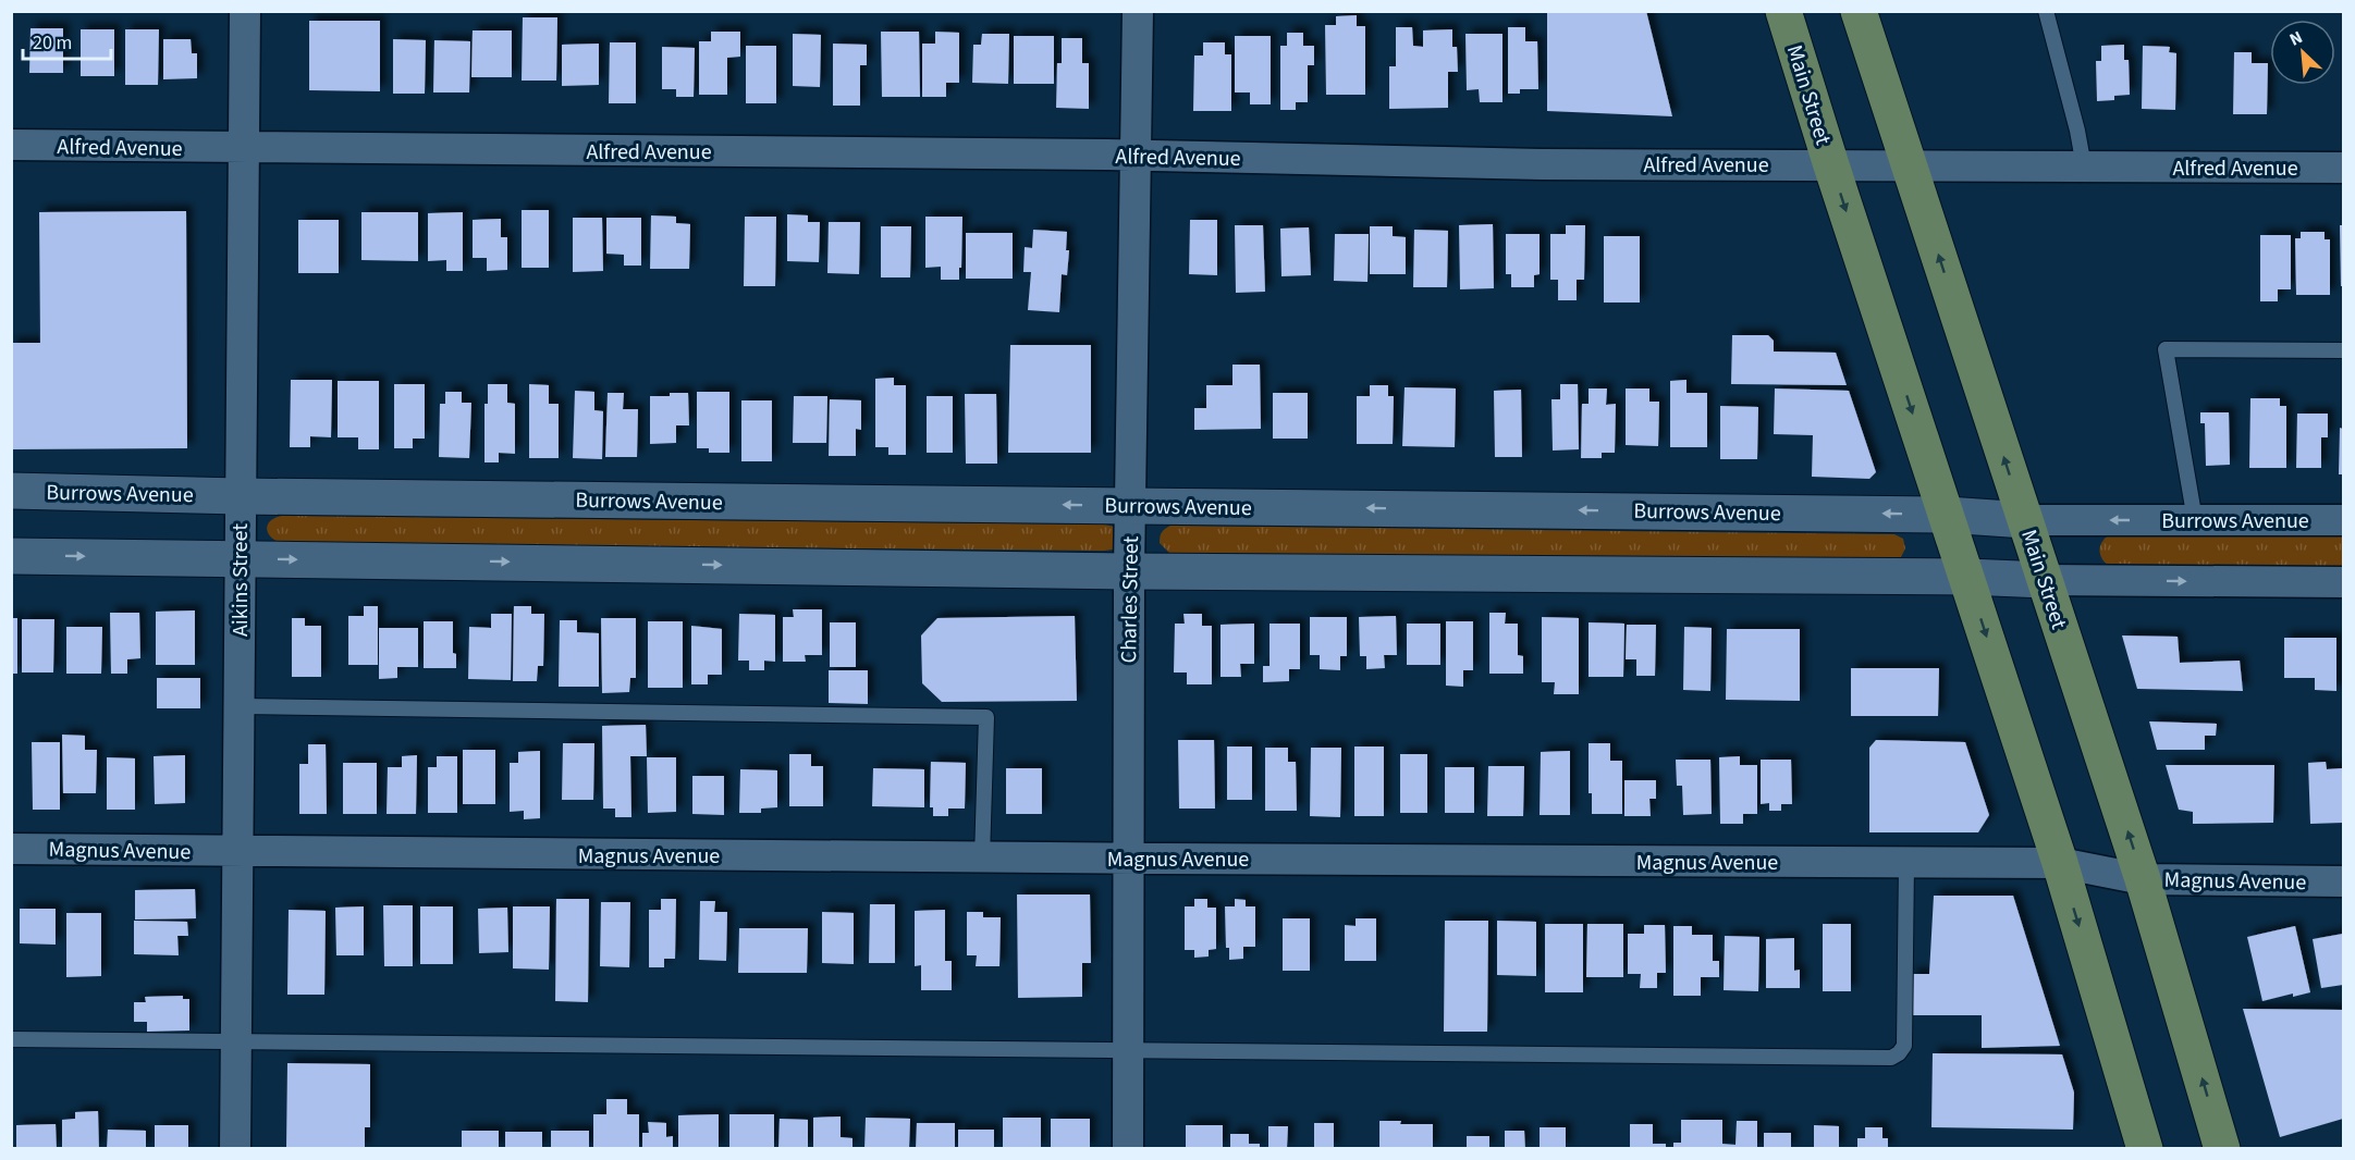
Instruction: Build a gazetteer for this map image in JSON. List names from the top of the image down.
{
  "streets": {
    "main road": ["Main Street"],
    "street": [
      "Alfred Avenue",
      "Burrows Avenue",
      "Aikins Street",
      "Charles Street",
      "Magnus Avenue"
    ]
  },
  "crossings": [
    ["Main Street", "Alfred Avenue"],
    ["Main Street", "Burrows Avenue"],
    ["Main Street", "Magnus Avenue"],
    ["Alfred Avenue", "Aikins Street"],
    ["Alfred Avenue", "Charles Street"],
    ["Burrows Avenue", "Aikins Street"],
    ["Burrows Avenue", "Charles Street"],
    ["Aikins Street", "Magnus Avenue"],
    ["Charles Street", "Magnus Avenue"]
  ],
  "scale_bar": "20 m",
  "north": "top left"
}
